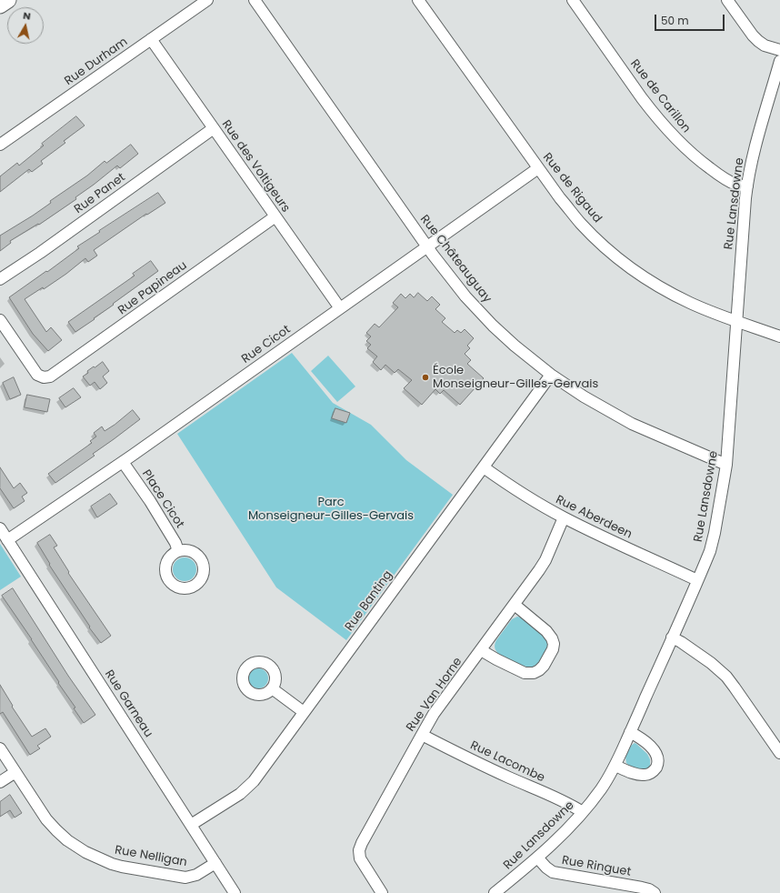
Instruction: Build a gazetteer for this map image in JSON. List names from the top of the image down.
{
  "streets": {
    "street": [
      "Rue Durham",
      "Rue de Carillon",
      "Rue des Voltigeurs",
      "Rue de Rigaud",
      "Rue Panet",
      "Rue Lansdowne",
      "Rue Châteauguay",
      "Rue Papineau",
      "Rue Cicot",
      "Place Cicot",
      "Rue Aberdeen",
      "Rue Banting",
      "Rue Van Horne",
      "Rue Garneau",
      "Rue Lacombe",
      "Rue Nelligan",
      "Rue Ringuet"
    ]
  },
  "crossings": [
    ["Rue Durham", "Rue des Voltigeurs"],
    ["Rue de Carillon", "Rue Lansdowne"],
    ["Rue des Voltigeurs", "Rue Panet"],
    ["Rue des Voltigeurs", "Rue Papineau"],
    ["Rue des Voltigeurs", "Rue Cicot"],
    ["Rue de Rigaud", "Rue Lansdowne"],
    ["Rue de Rigaud", "Rue Cicot"],
    ["Rue Lansdowne", "Rue Châteauguay"],
    ["Rue Lansdowne", "Rue Aberdeen"],
    ["Rue Lansdowne", "Rue Lacombe"],
    ["Rue Lansdowne", "Rue Ringuet"],
    ["Rue Châteauguay", "Rue Cicot"],
    ["Rue Châteauguay", "Rue Banting"],
    ["Rue Cicot", "Place Cicot"],
    ["Rue Cicot", "Rue Garneau"],
    ["Rue Aberdeen", "Rue Banting"],
    ["Rue Aberdeen", "Rue Van Horne"],
    ["Rue Banting", "Rue Garneau"],
    ["Rue Van Horne", "Rue Lacombe"],
    ["Rue Garneau", "Rue Nelligan"]
  ],
  "parks": ["Parc Monseigneur-Gilles-Gervais"],
  "places": ["École Monseigneur-Gilles-Gervais"],
  "scale_bar": "50 m",
  "north": "top"
}
